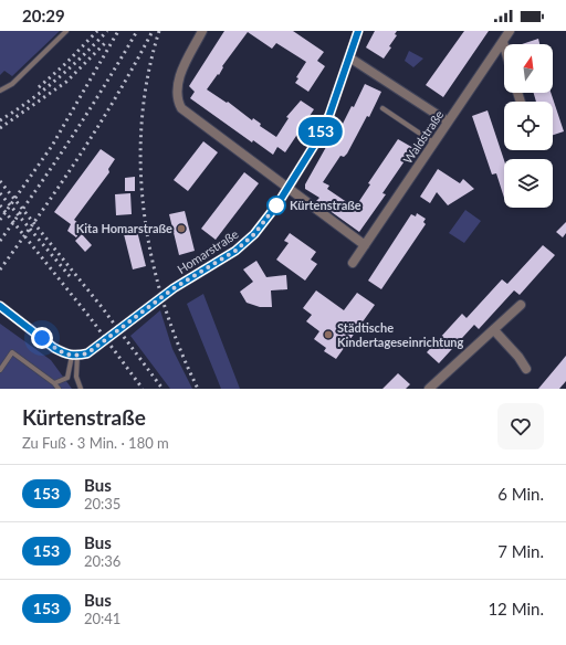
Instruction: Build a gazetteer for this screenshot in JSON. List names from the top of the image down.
{
  "streets": {
    "street": ["Waldstraße", "Homarstraße"]
  },
  "places": ["Kürtenstraße", "Kita Homarstraße", "Städtische Kindertageseinrichtung"],
  "lines": ["bus line 153"],
  "north": "top",
  "page": {
    "status": "20:29",
    "on_map": "153",
    "heading": ["Kürtenstraße", "Zu Fuß · 3 Min. · 180 m"],
    "list": [
      {
        "mark": "153",
        "name": "Bus",
        "note": "20:35",
        "value": "6 Min."
      },
      {
        "mark": "153",
        "name": "Bus",
        "note": "20:36",
        "value": "7 Min."
      },
      {
        "mark": "153",
        "name": "Bus",
        "note": "20:41",
        "value": "12 Min."
      }
    ]
  }
}
